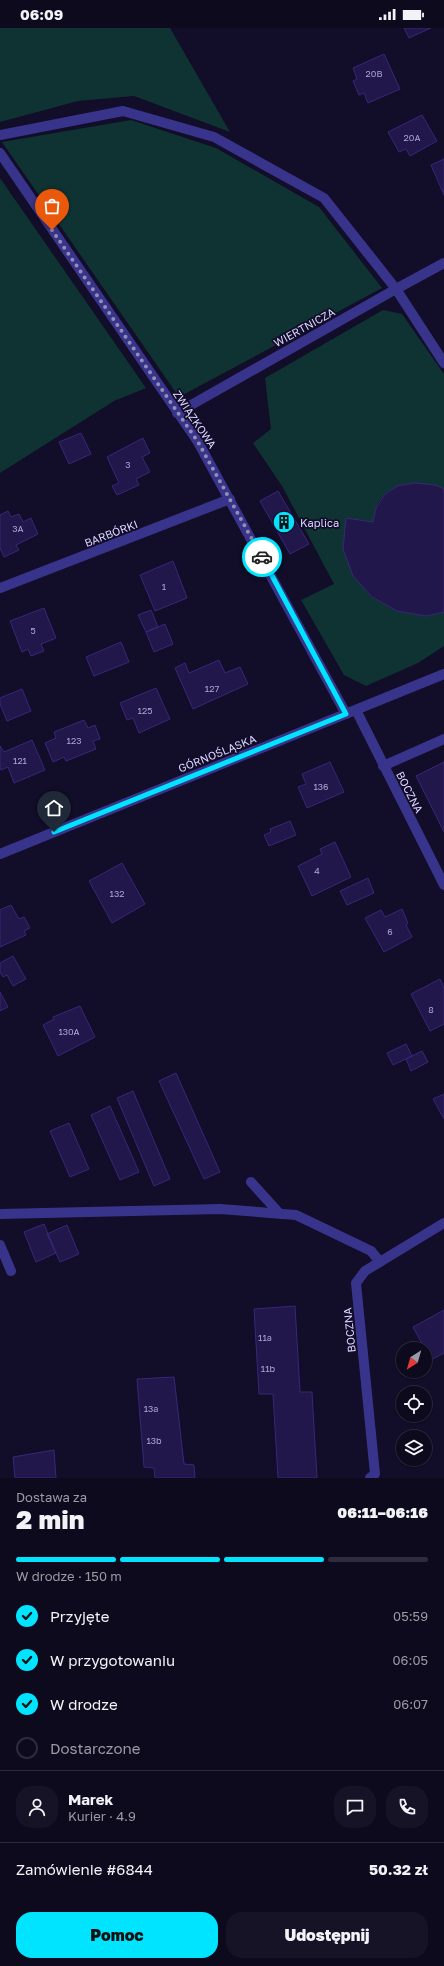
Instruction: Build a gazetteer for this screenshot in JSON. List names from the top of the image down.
{
  "streets": {
    "street": [
      "WIERTNICZA",
      "ZWIĄZKOWA",
      "BARBÓRKI",
      "GÓRNOŚLĄSKA",
      "BOCZNA"
    ]
  },
  "crossings": [
    ["WIERTNICZA", "ZWIĄZKOWA"],
    ["ZWIĄZKOWA", "BARBÓRKI"],
    ["ZWIĄZKOWA", "GÓRNOŚLĄSKA"],
    ["ZWIĄZKOWA", "BOCZNA"],
    ["GÓRNOŚLĄSKA", "BOCZNA"]
  ],
  "places": {
    "building": ["Kaplica"]
  },
  "house_numbers": [
    "20B",
    "20A",
    "3",
    "3A",
    "1",
    "5",
    "127",
    "125",
    "123",
    "121",
    "136",
    "4",
    "132",
    "6",
    "8",
    "130A",
    "11a",
    "11b",
    "13a",
    "13b"
  ],
  "north": "bottom left",
  "page": {
    "status": "06:09",
    "heading": ["2 min", "Dostawa za", "06:11–06:16"],
    "panel": [
      "Marek",
      "Kurier · 4.9",
      "Zamówienie #6844",
      "50.32 zł"
    ],
    "bar": "W drodze · 150 m",
    "list": [
      ["Przyjęte", "05:59"],
      ["W przygotowaniu", "06:05"],
      ["W drodze", "06:07"],
      "Dostarczone"
    ],
    "buttons": ["Pomoc", "Udostępnij"]
  }
}
